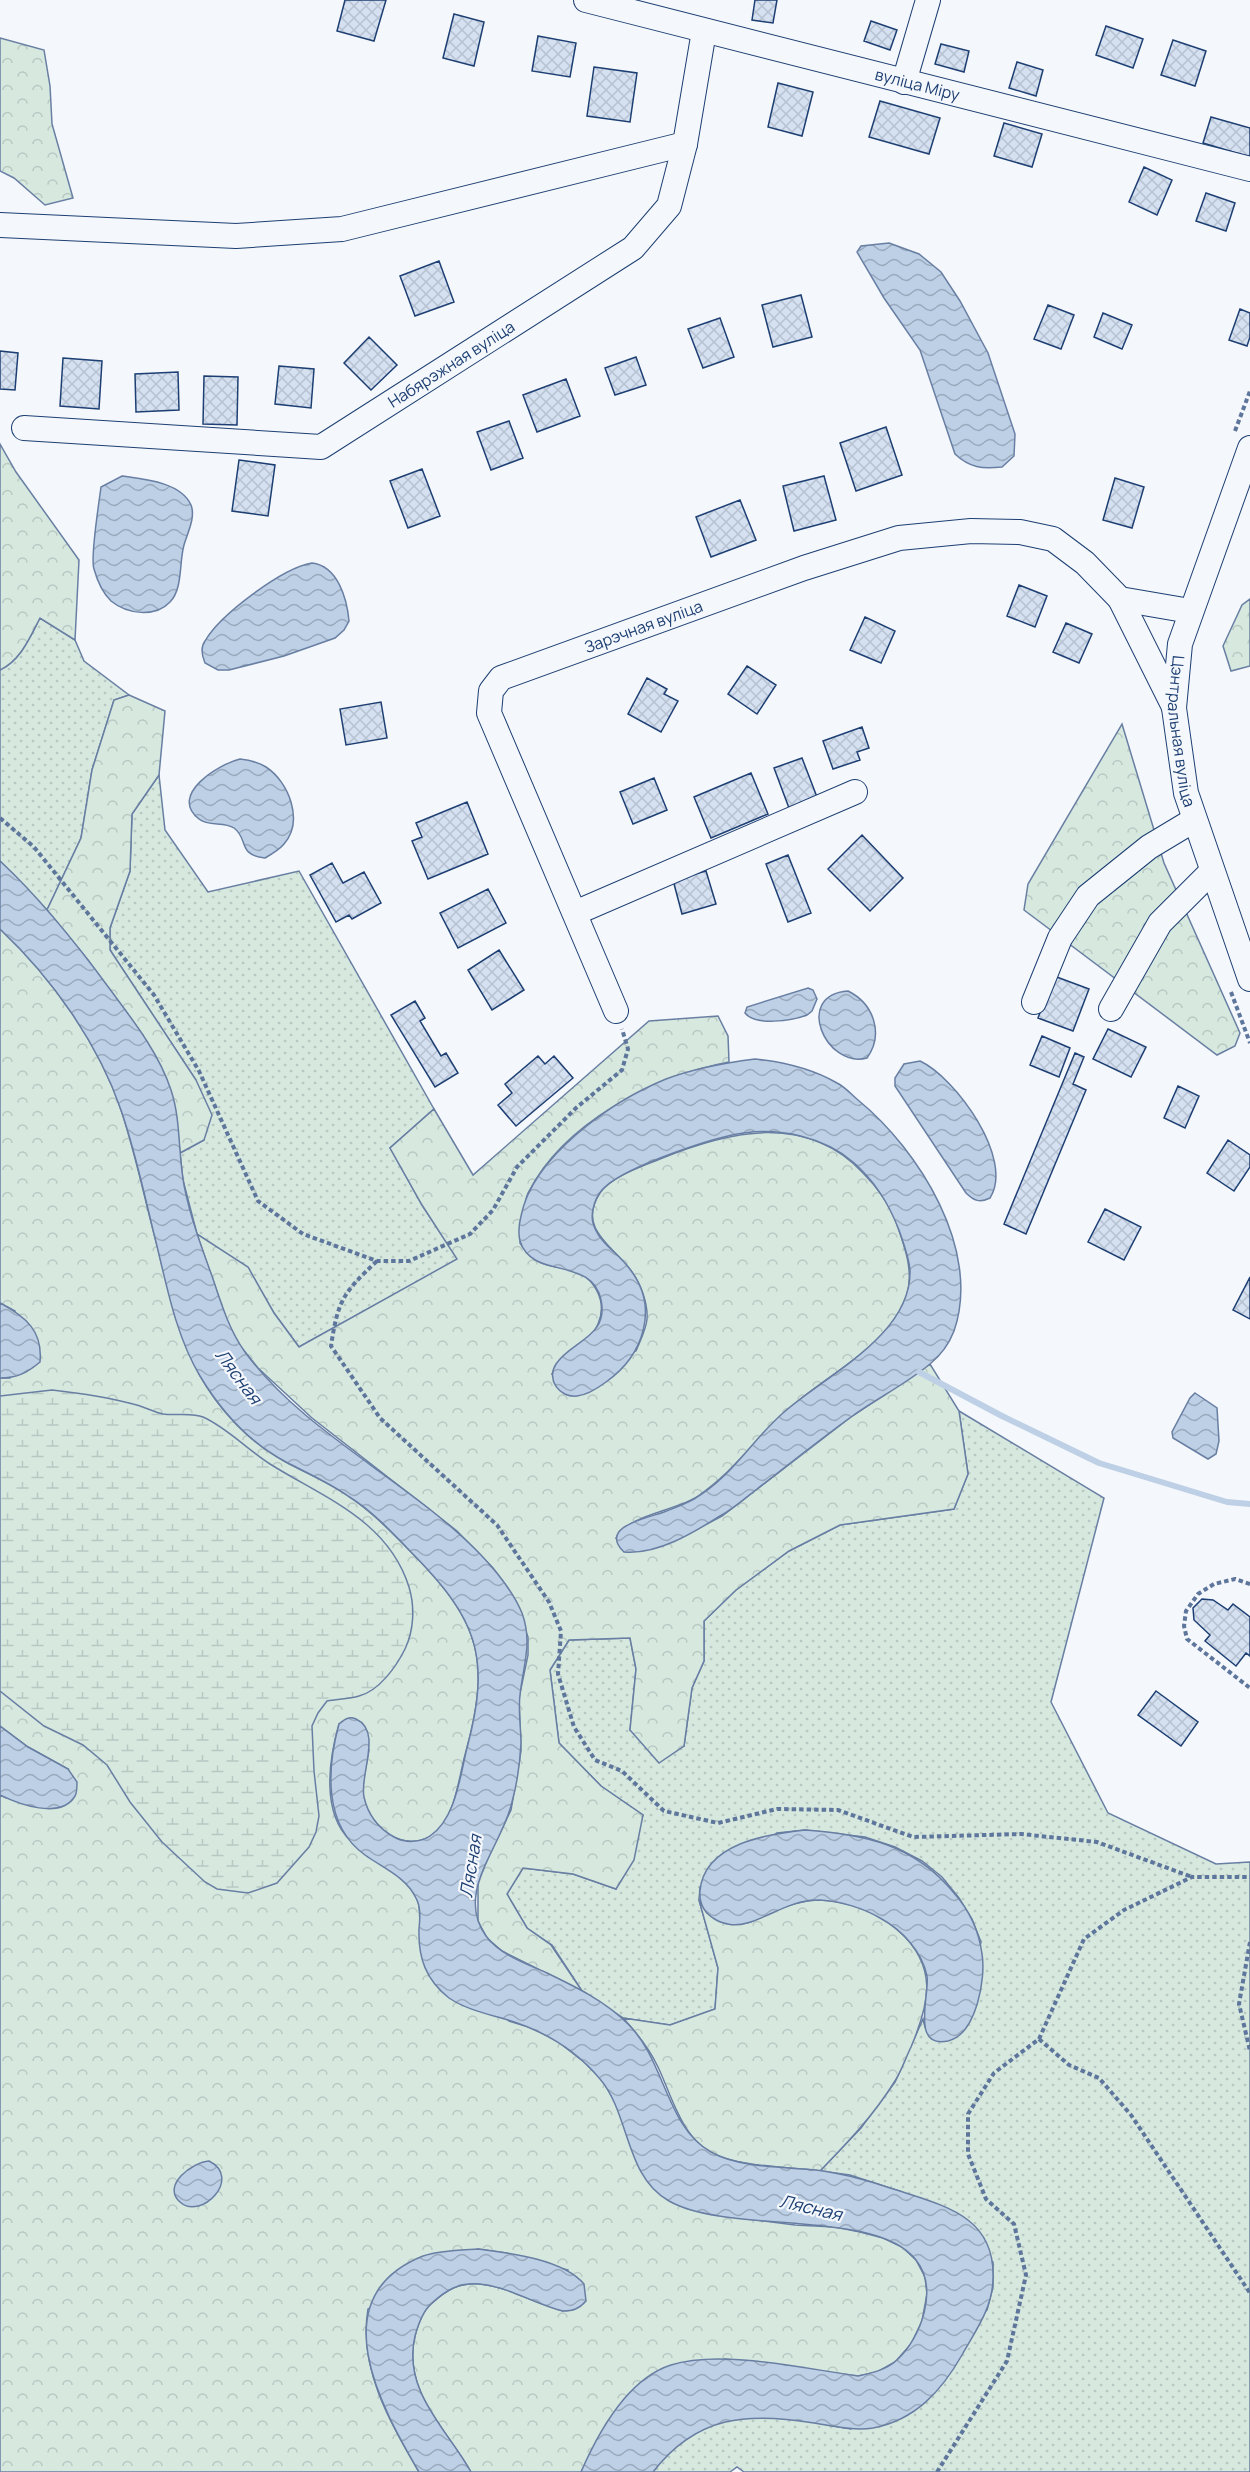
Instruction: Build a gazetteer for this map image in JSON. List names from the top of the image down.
{
  "streets": {
    "street": [
      "вуліца Міру",
      "Набярэжная вуліца",
      "Зарэчная вуліца",
      "Цэнтральная вуліца"
    ]
  },
  "crossings": [
    ["вуліца Міру", "Набярэжная вуліца"],
    ["Зарэчная вуліца", "Цэнтральная вуліца"]
  ],
  "water": ["Лясная"]
}
